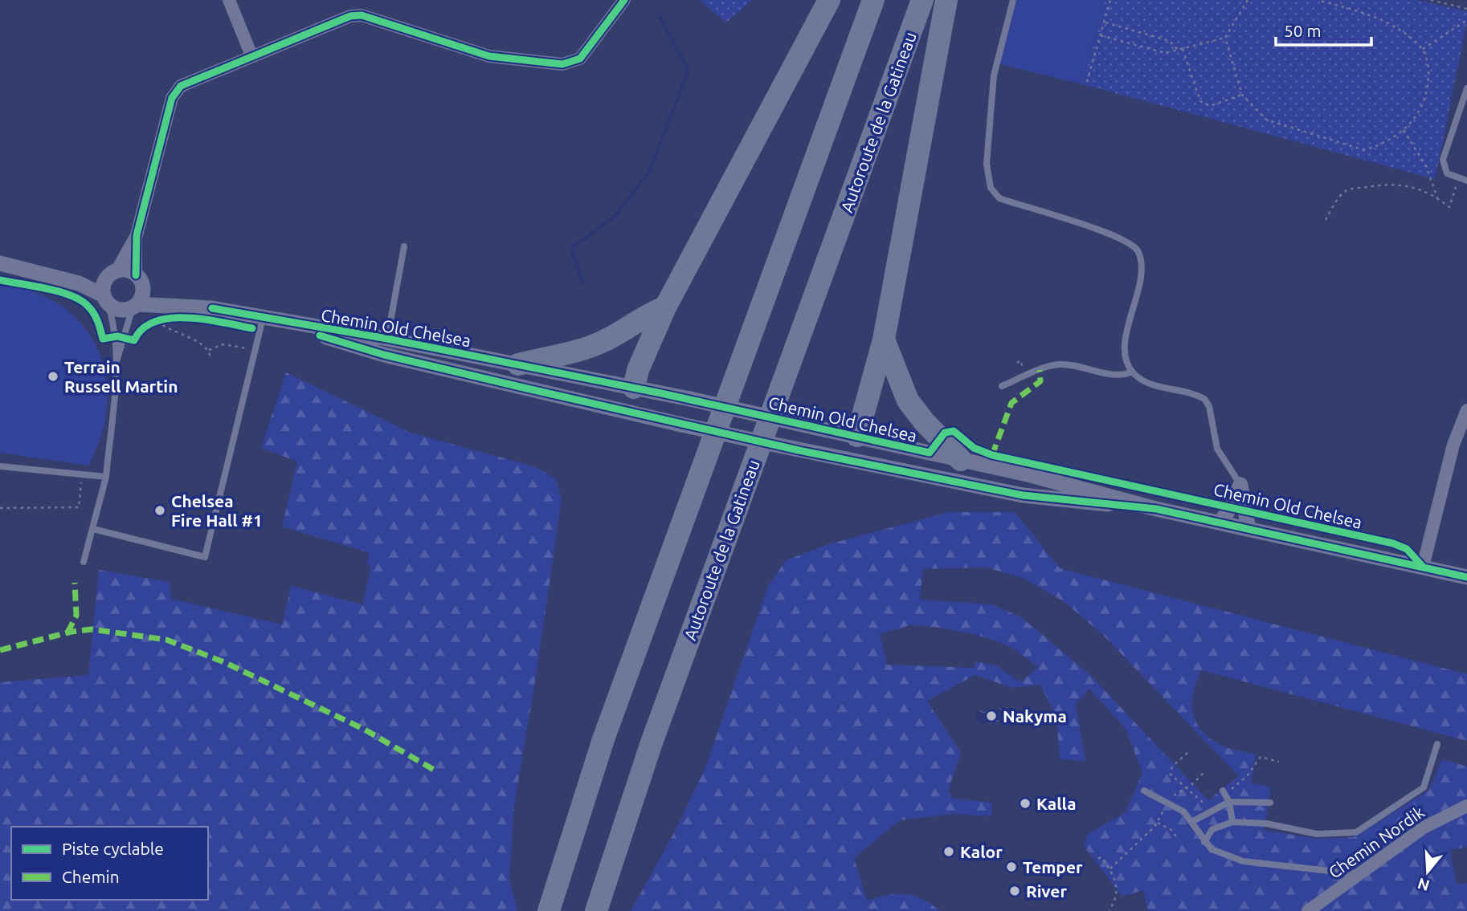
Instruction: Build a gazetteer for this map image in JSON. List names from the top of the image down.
{
  "streets": {
    "highway": ["Autoroute de la Gatineau"],
    "street": ["Chemin Old Chelsea", "Chemin Nordik"]
  },
  "places": [
    "Terrain Russell Martin",
    "Chelsea Fire Hall #1",
    "Nakyma",
    "Kalla",
    "Kalor",
    "Temper",
    "River"
  ],
  "legend": ["Piste cyclable", "Chemin"],
  "scale_bar": "50 m",
  "north": "bottom"
}
